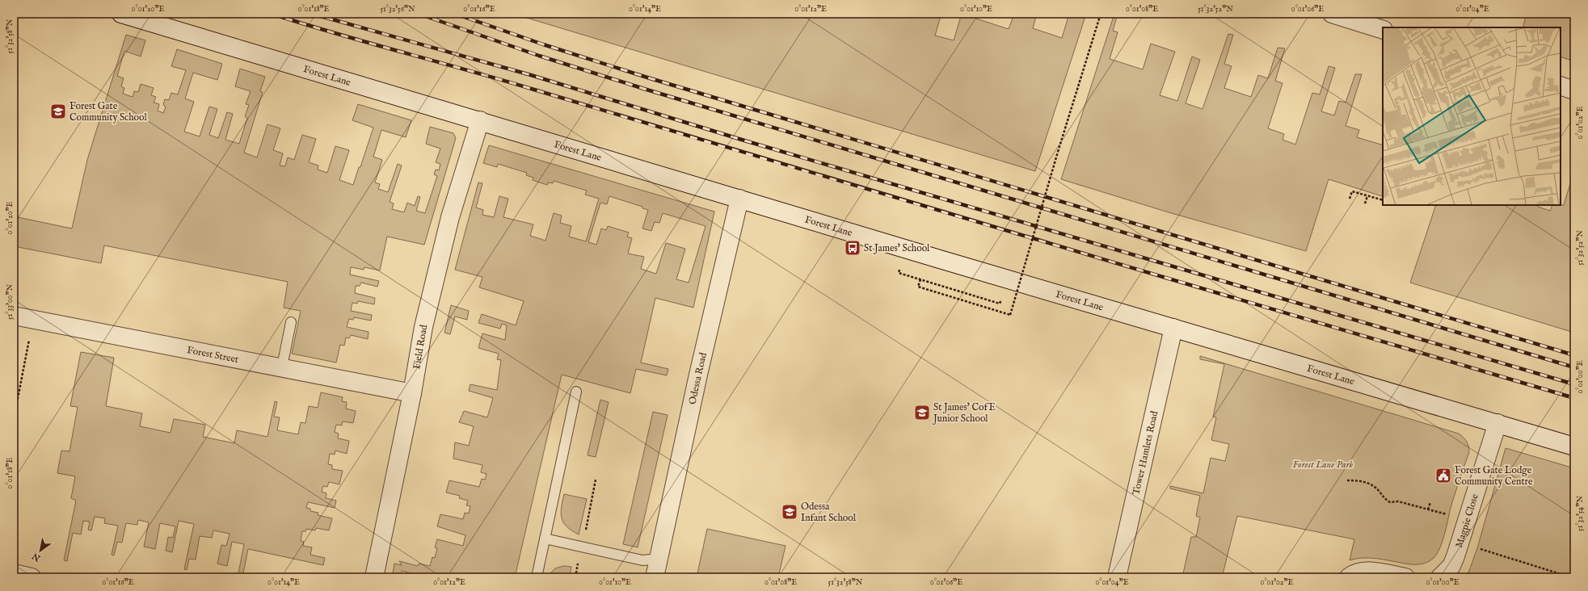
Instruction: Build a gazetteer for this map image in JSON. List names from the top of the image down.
{
  "streets": {
    "street": [
      "Forest Lane",
      "Field Road",
      "Forest Street",
      "Odessa Road",
      "Tower Hamlets Road",
      "Magpie Close"
    ]
  },
  "crossings": [
    ["Forest Lane", "Field Road"],
    ["Forest Lane", "Odessa Road"],
    ["Forest Lane", "Tower Hamlets Road"],
    ["Forest Lane", "Magpie Close"],
    ["Field Road", "Forest Street"]
  ],
  "parks": ["Forest Lane Park"],
  "places": {
    "school or university": ["Forest Gate Community School", "St James' CofE Junior School", "Odessa Infant School"],
    "bus stop": ["St James' School"],
    "public building": ["Forest Gate Lodge Community Centre"]
  },
  "north": "bottom left",
  "coordinates": [
    "0°01'20\"E",
    "0°01'18\"E",
    "51°32'56\"N",
    "0°01'16\"E",
    "0°01'14\"E",
    "0°01'12\"E",
    "0°01'10\"E",
    "0°01'08\"E",
    "51°32'52\"N",
    "0°01'06\"E",
    "0°01'04\"E",
    "51°32'58\"N",
    "0°01'02\"E",
    "51°33'00\"N",
    "0°01'00\"E",
    "51°32'54\"N"
  ]
}
